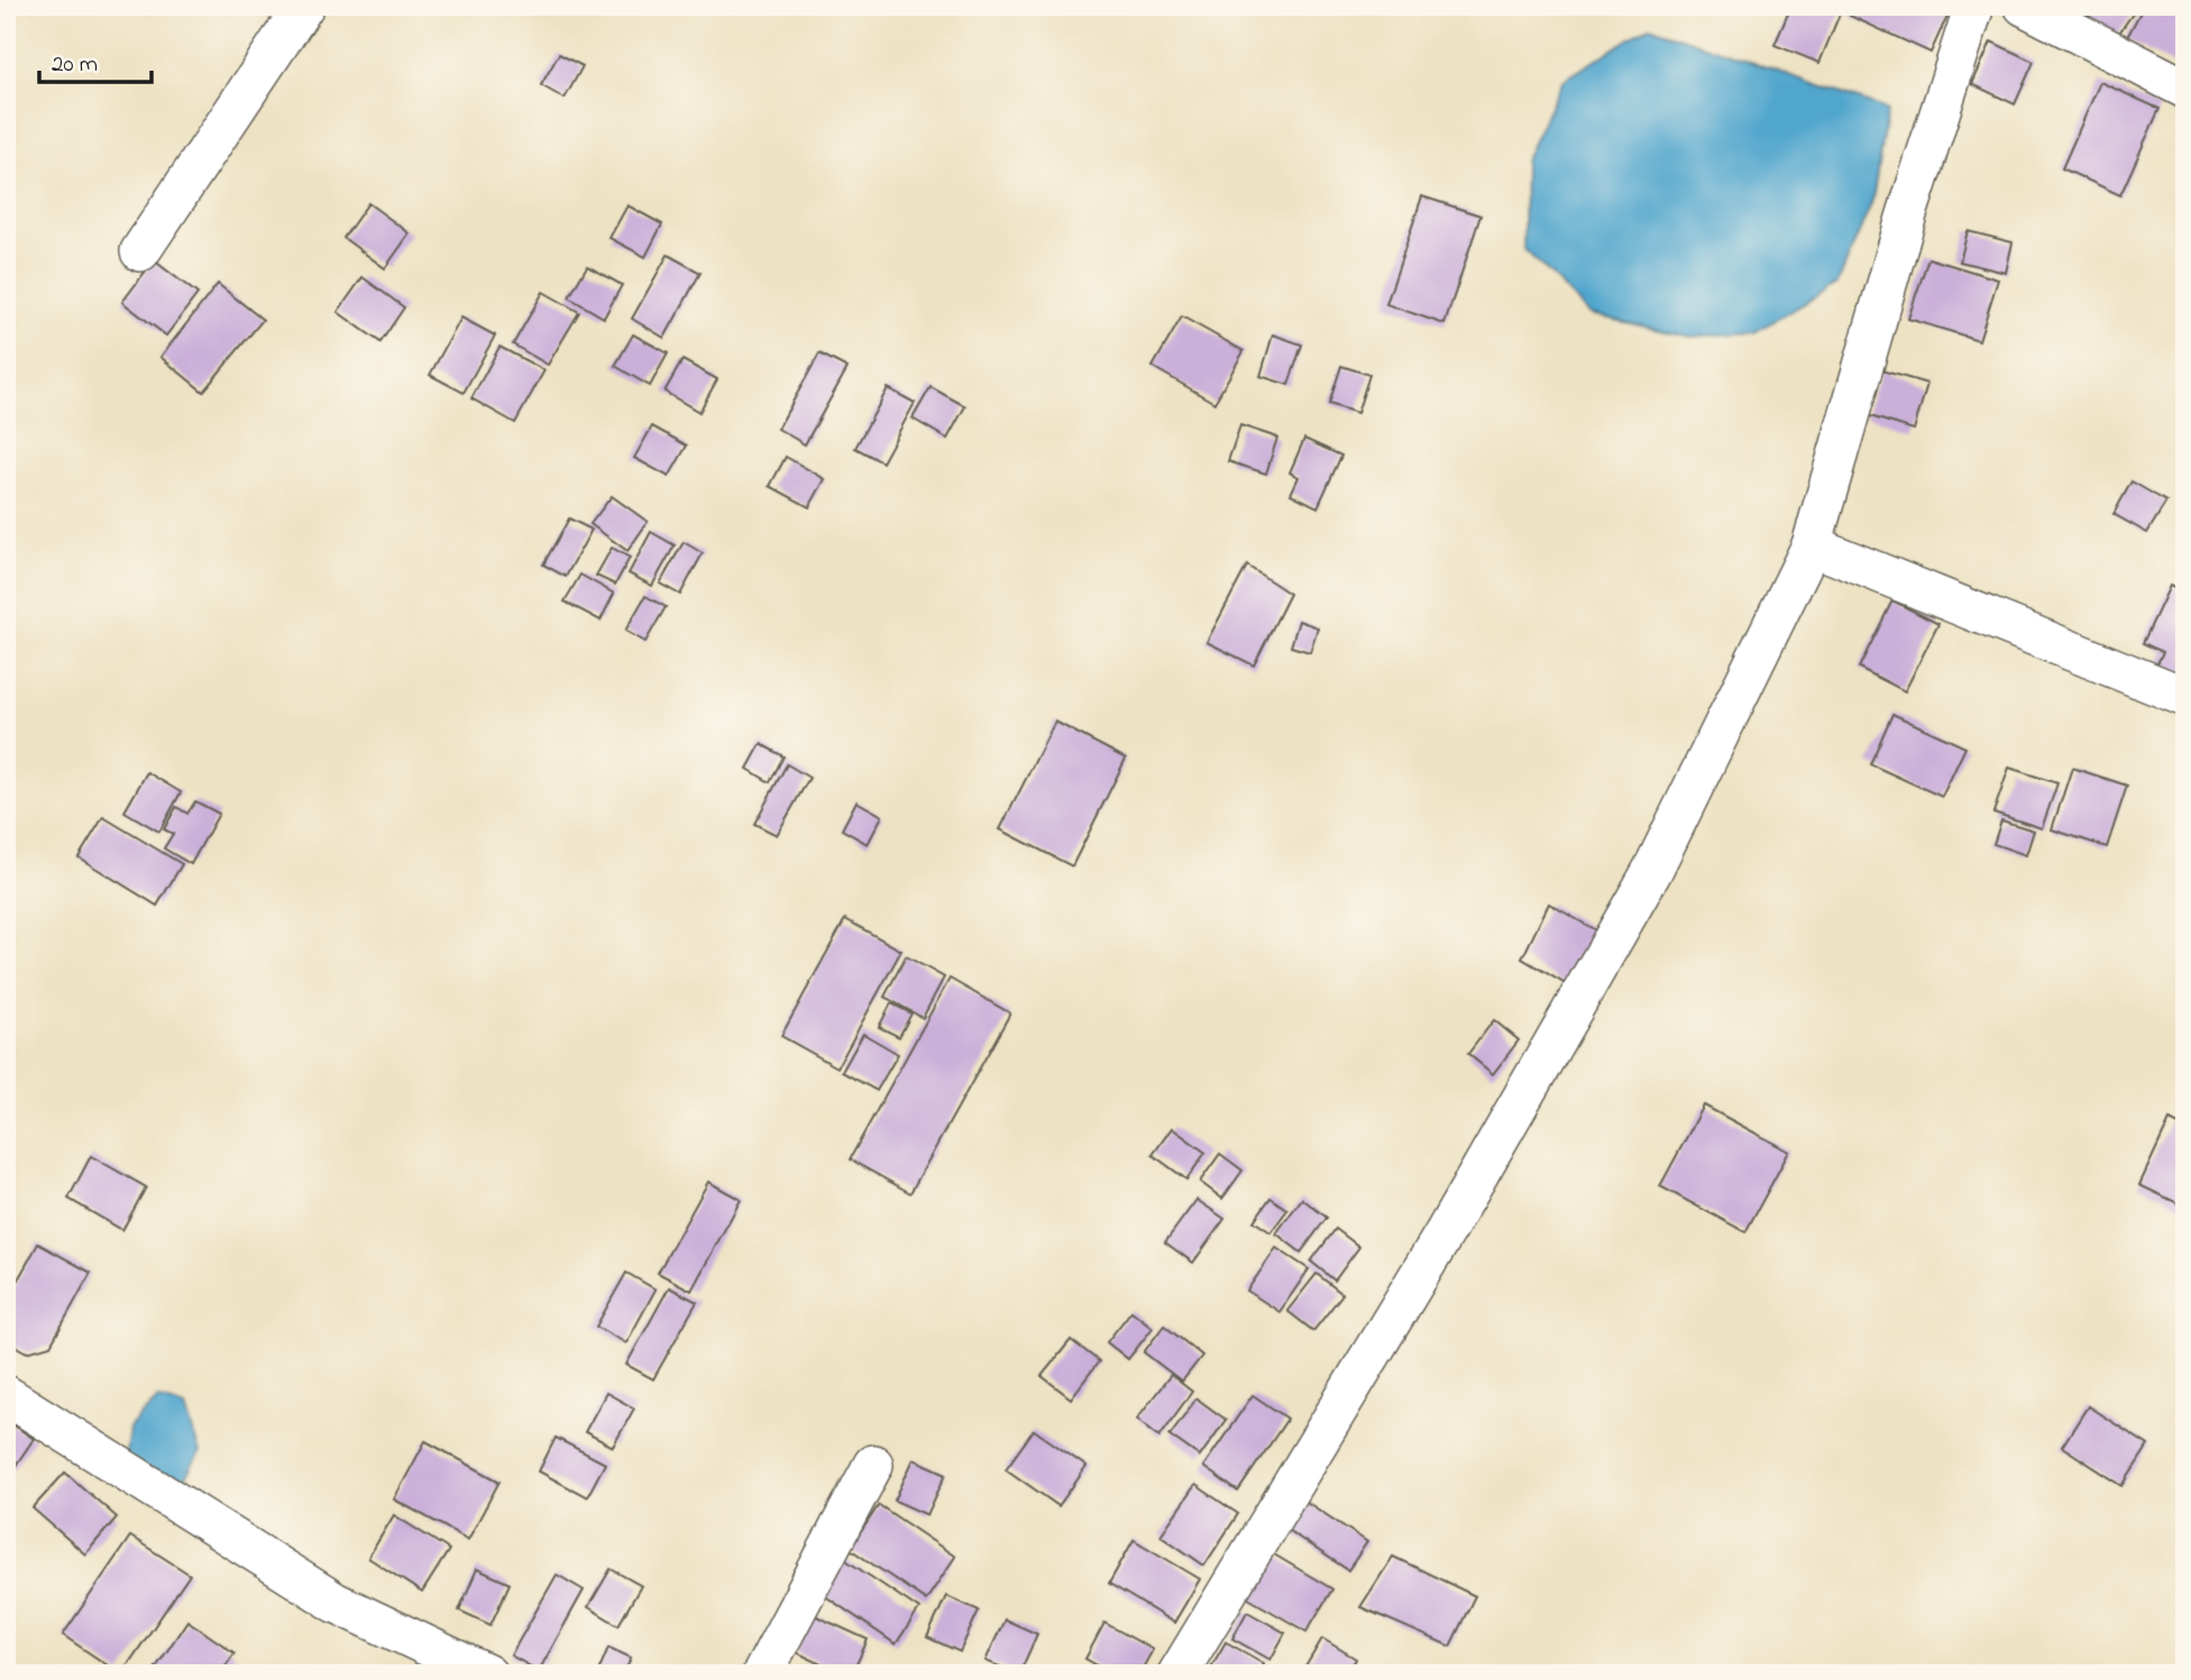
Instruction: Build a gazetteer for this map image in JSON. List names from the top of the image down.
{
  "scale_bar": "20 m"
}
